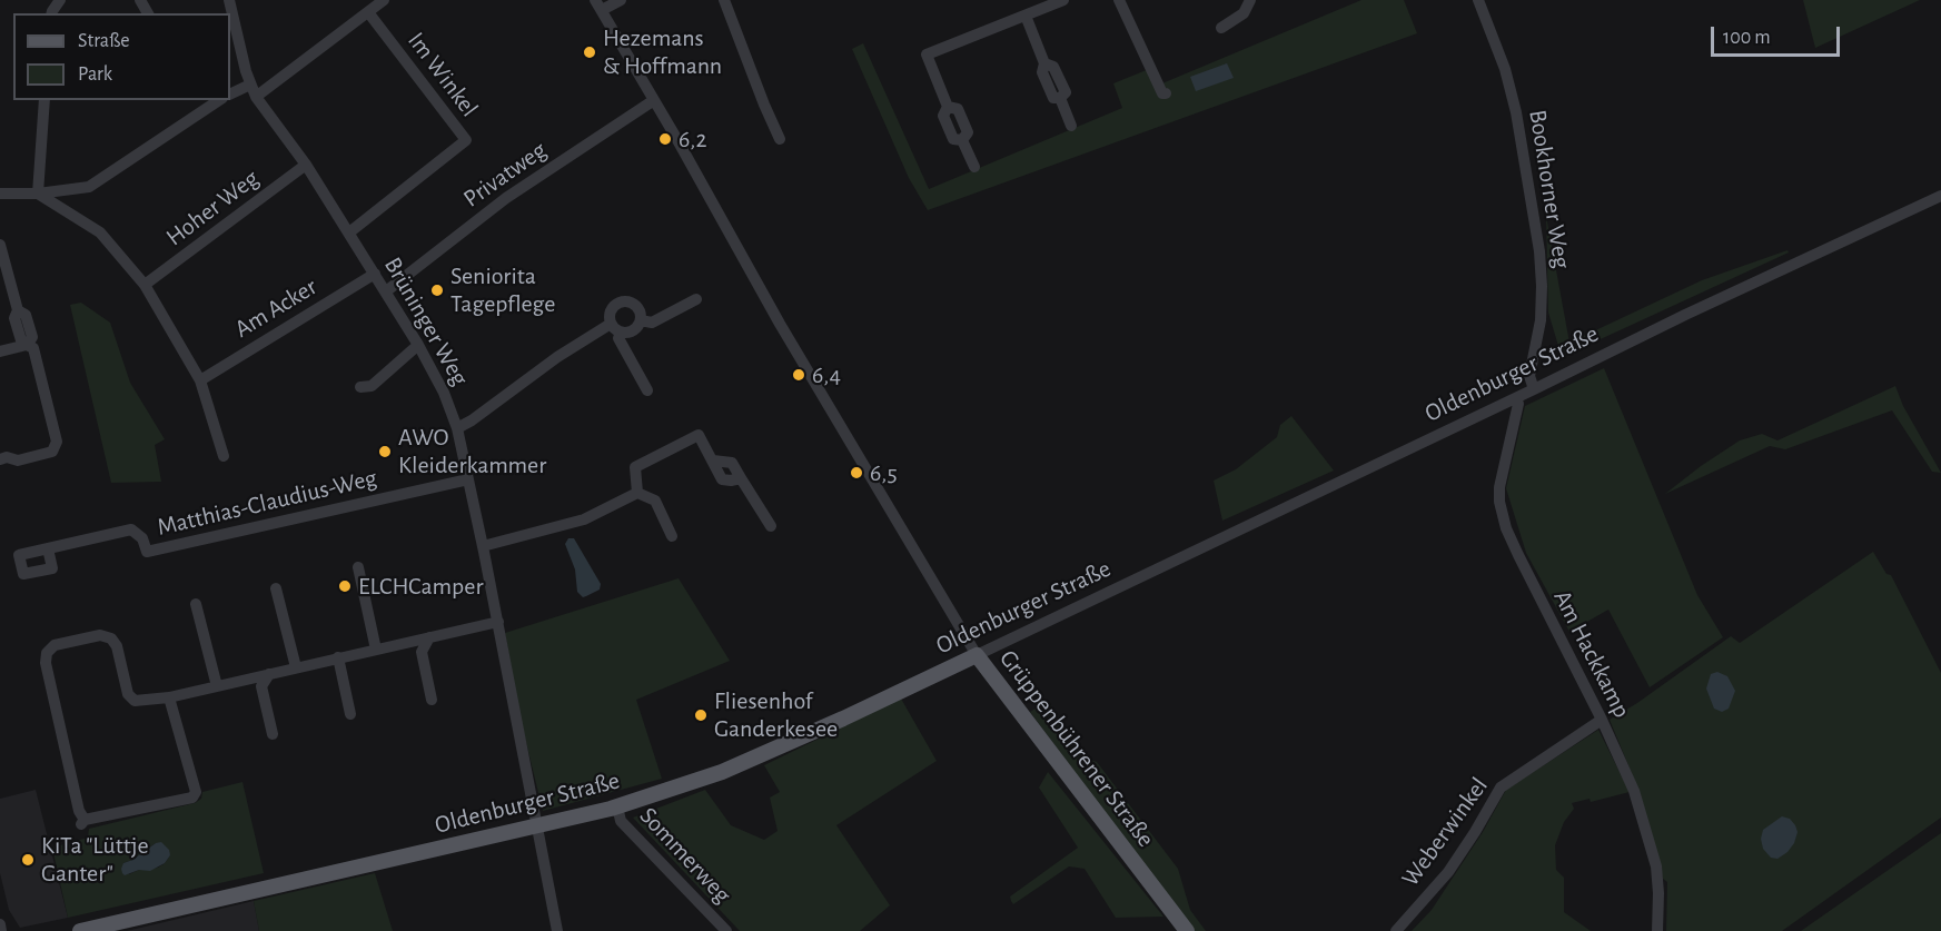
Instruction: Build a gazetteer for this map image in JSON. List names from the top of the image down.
{
  "streets": {
    "main road": ["Oldenburger Straße", "Grüppenbührener Straße"],
    "street": [
      "Im Winkel",
      "Privatweg",
      "Bookhorner Weg",
      "Hoher Weg",
      "Am Acker",
      "Brüninger Weg",
      "Matthias-Claudius-Weg",
      "Am Hackkamp",
      "Weberwinkel",
      "Sommerweg"
    ]
  },
  "crossings": [
    ["Im Winkel", "Brüninger Weg"],
    ["Privatweg", "Brüninger Weg"],
    ["Privatweg", "Grüppenbührener Straße"],
    ["Bookhorner Weg", "Oldenburger Straße"],
    ["Hoher Weg", "Brüninger Weg"],
    ["Am Acker", "Brüninger Weg"],
    ["Brüninger Weg", "Oldenburger Straße"],
    ["Brüninger Weg", "Matthias-Claudius-Weg"],
    ["Oldenburger Straße", "Am Hackkamp"],
    ["Oldenburger Straße", "Grüppenbührener Straße"],
    ["Oldenburger Straße", "Sommerweg"],
    ["Am Hackkamp", "Weberwinkel"]
  ],
  "places": [
    "Hezemans & Hoffmann",
    "6,2",
    "Seniorita Tagepflege",
    "6,4",
    "AWO Kleiderkammer",
    "6,5",
    "ELCHCamper",
    "Fliesenhof Ganderkesee",
    "KiTa \"Lüttje Ganter\""
  ],
  "legend": ["Straße", "Park"],
  "scale_bar": "100 m"
}
